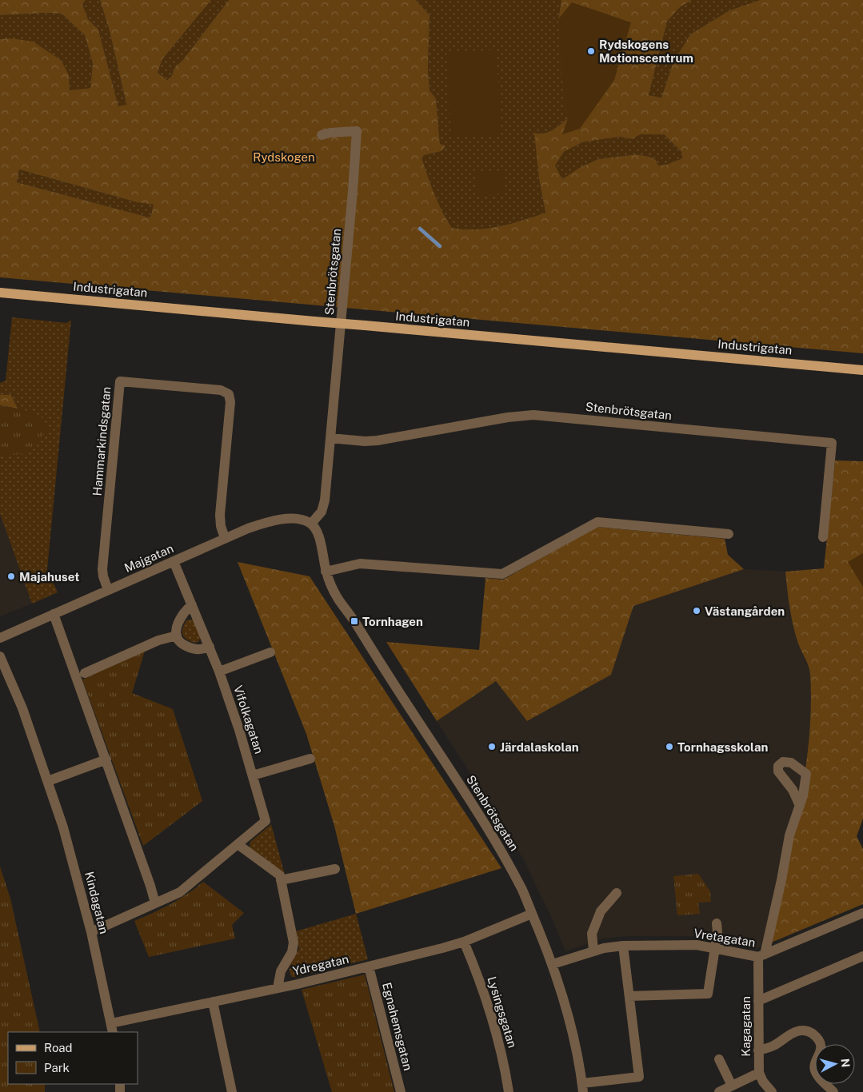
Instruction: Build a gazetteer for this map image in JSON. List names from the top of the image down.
{
  "streets": {
    "main road": ["Industrigatan"],
    "street": [
      "Stenbrötsgatan",
      "Hammarkindsgatan",
      "Majgatan",
      "Vifolkagatan",
      "Kindagatan",
      "Vretagatan",
      "Ydregatan",
      "Lysingsgatan",
      "Egnahemsgatan",
      "Kagagatan"
    ]
  },
  "crossings": [
    ["Stenbrötsgatan", "Majgatan"],
    ["Stenbrötsgatan", "Vretagatan"],
    ["Stenbrötsgatan", "Ydregatan"],
    ["Hammarkindsgatan", "Majgatan"],
    ["Majgatan", "Vifolkagatan"],
    ["Kindagatan", "Ydregatan"],
    ["Vretagatan", "Kagagatan"],
    ["Ydregatan", "Lysingsgatan"],
    ["Ydregatan", "Egnahemsgatan"]
  ],
  "parks": ["Rydskogen"],
  "places": {
    "other": [
      "Rydskogens Motionscentrum",
      "Majahuset",
      "Västangården",
      "Järdalaskolan",
      "Tornhagsskolan"
    ],
    "transit": ["Tornhagen"]
  },
  "legend": ["Road", "Park"],
  "north": "right"
}
